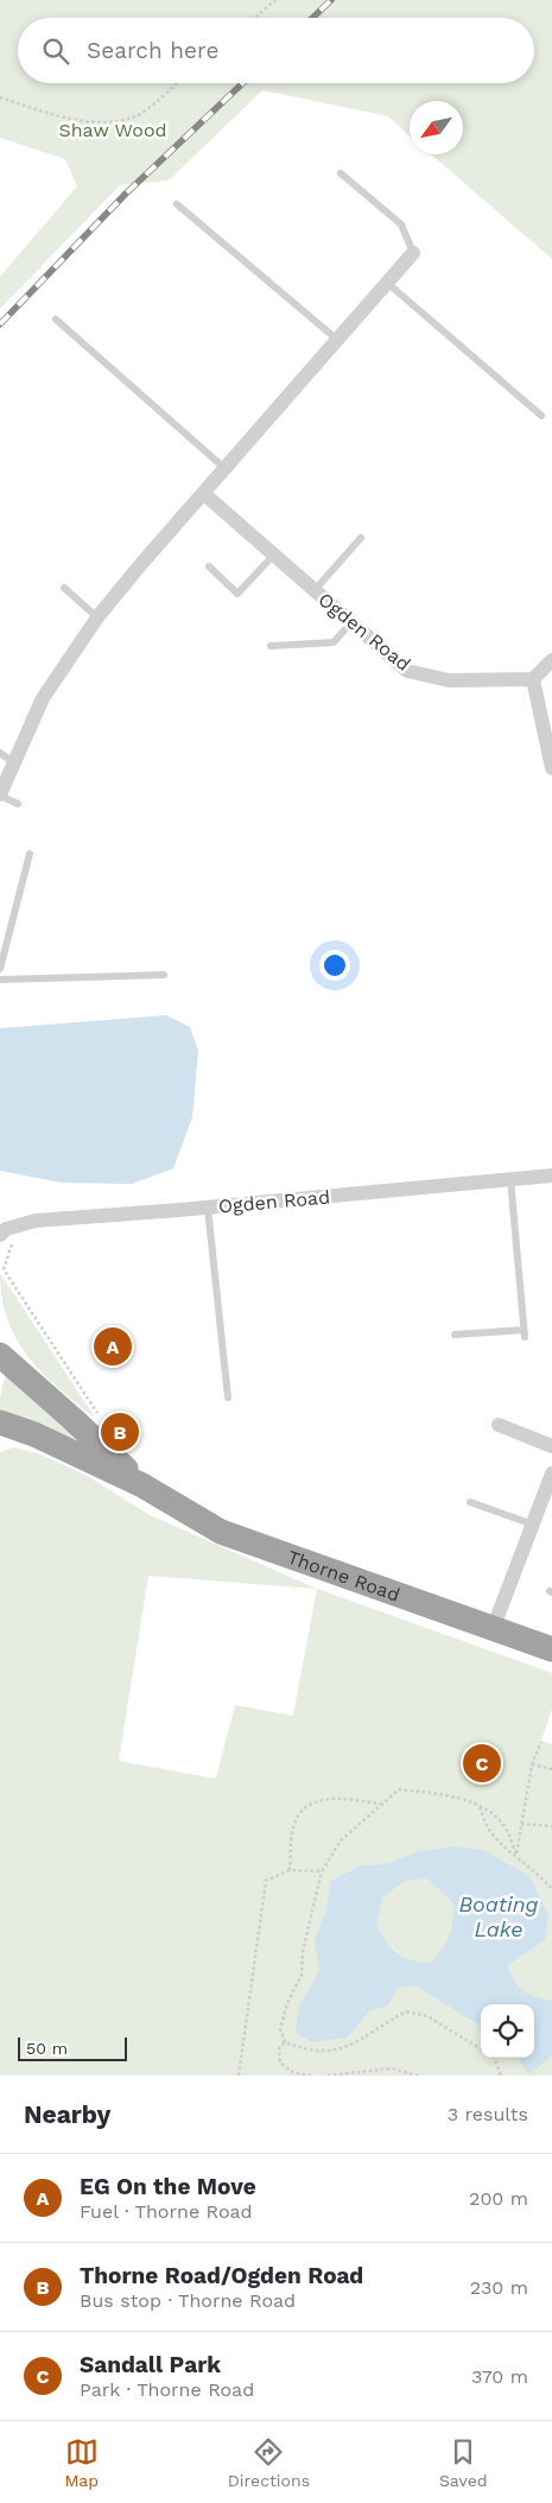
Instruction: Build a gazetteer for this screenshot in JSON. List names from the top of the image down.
{
  "streets": {
    "highway": ["Thorne Road"],
    "street": ["Ogden Road"]
  },
  "water": ["Boating Lake"],
  "parks": ["Shaw Wood"],
  "scale_bar": "50 m",
  "north": "bottom left",
  "page": {
    "search": "Search here",
    "pins": ["A", "B", "C"],
    "scale": "50 m",
    "heading": ["Nearby", "3 results"],
    "list": [
      {
        "mark": "A",
        "name": "EG On the Move",
        "note": "Fuel · Thorne Road",
        "value": "200 m"
      },
      {
        "mark": "B",
        "name": "Thorne Road/Ogden Road",
        "note": "Bus stop · Thorne Road",
        "value": "230 m"
      },
      {
        "mark": "C",
        "name": "Sandall Park",
        "note": "Park · Thorne Road",
        "value": "370 m"
      }
    ],
    "nav": ["Map", "Directions", "Saved"]
  }
}
